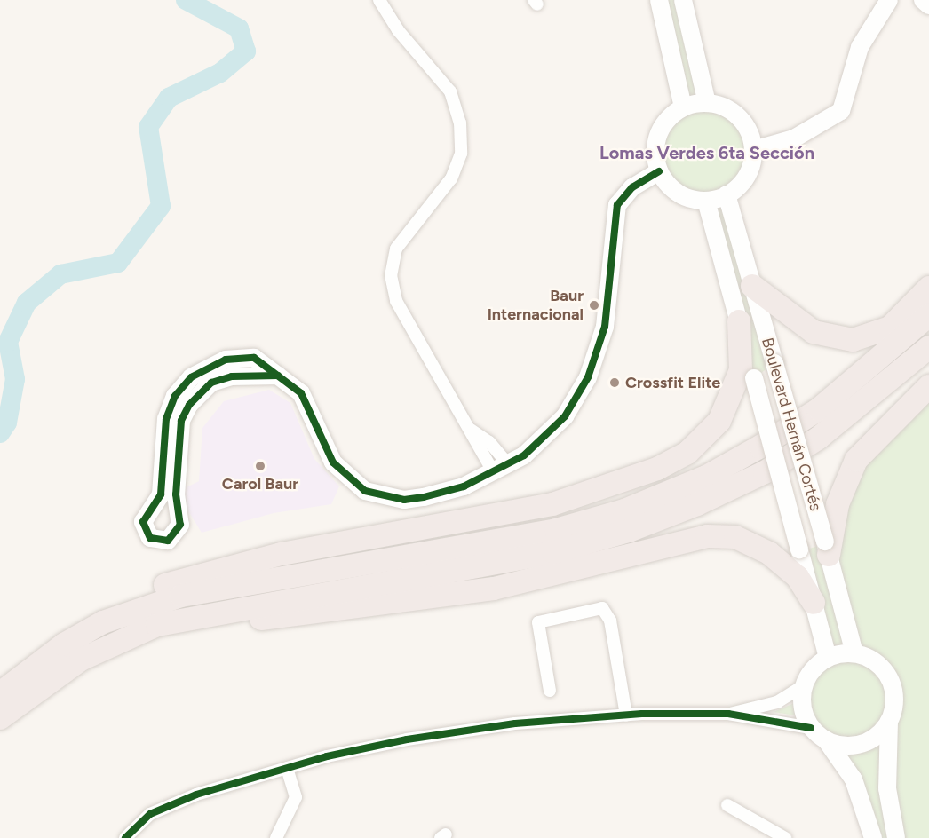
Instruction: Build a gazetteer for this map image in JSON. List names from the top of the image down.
{
  "streets": {
    "main road": ["Boulevard Hernán Cortés"]
  },
  "districts": ["Lomas Verdes 6ta Sección"],
  "places": ["Baur Internacional", "Crossfit Elite", "Carol Baur"]
}
